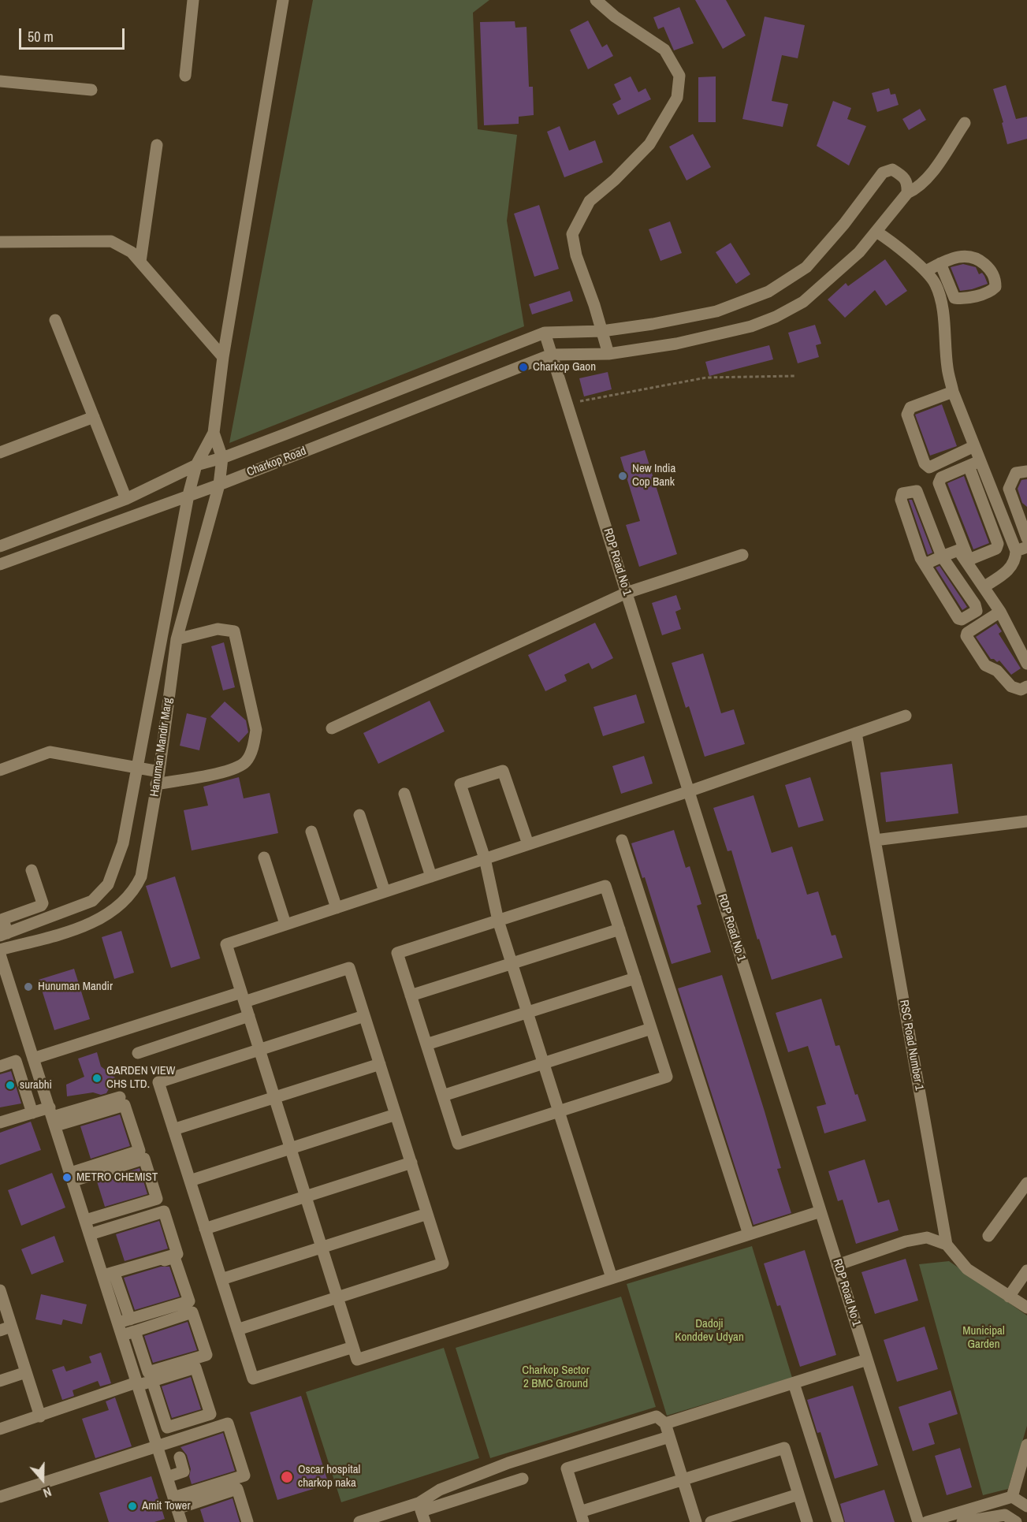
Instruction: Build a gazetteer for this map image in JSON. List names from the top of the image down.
{
  "streets": {
    "street": [
      "Charkop Road",
      "RDP Road No 1",
      "Hanuman Mandir Marg",
      "RSC Road Number 1"
    ]
  },
  "crossings": [
    ["Charkop Road", "RDP Road No 1"],
    ["Charkop Road", "Hanuman Mandir Marg"]
  ],
  "parks": ["Dadoji Konddev Udyan", "Municipal Garden", "Charkop Sector 2 BMC Ground"],
  "places": [
    "Charkop Gaon",
    "New India Cop Bank",
    "Hunuman Mandir",
    "GARDEN VIEW CHS LTD.",
    "surabhi",
    "METRO CHEMIST",
    "Oscar hospital charkop naka",
    "Amit Tower"
  ],
  "scale_bar": "50 m",
  "north": "bottom"
}
